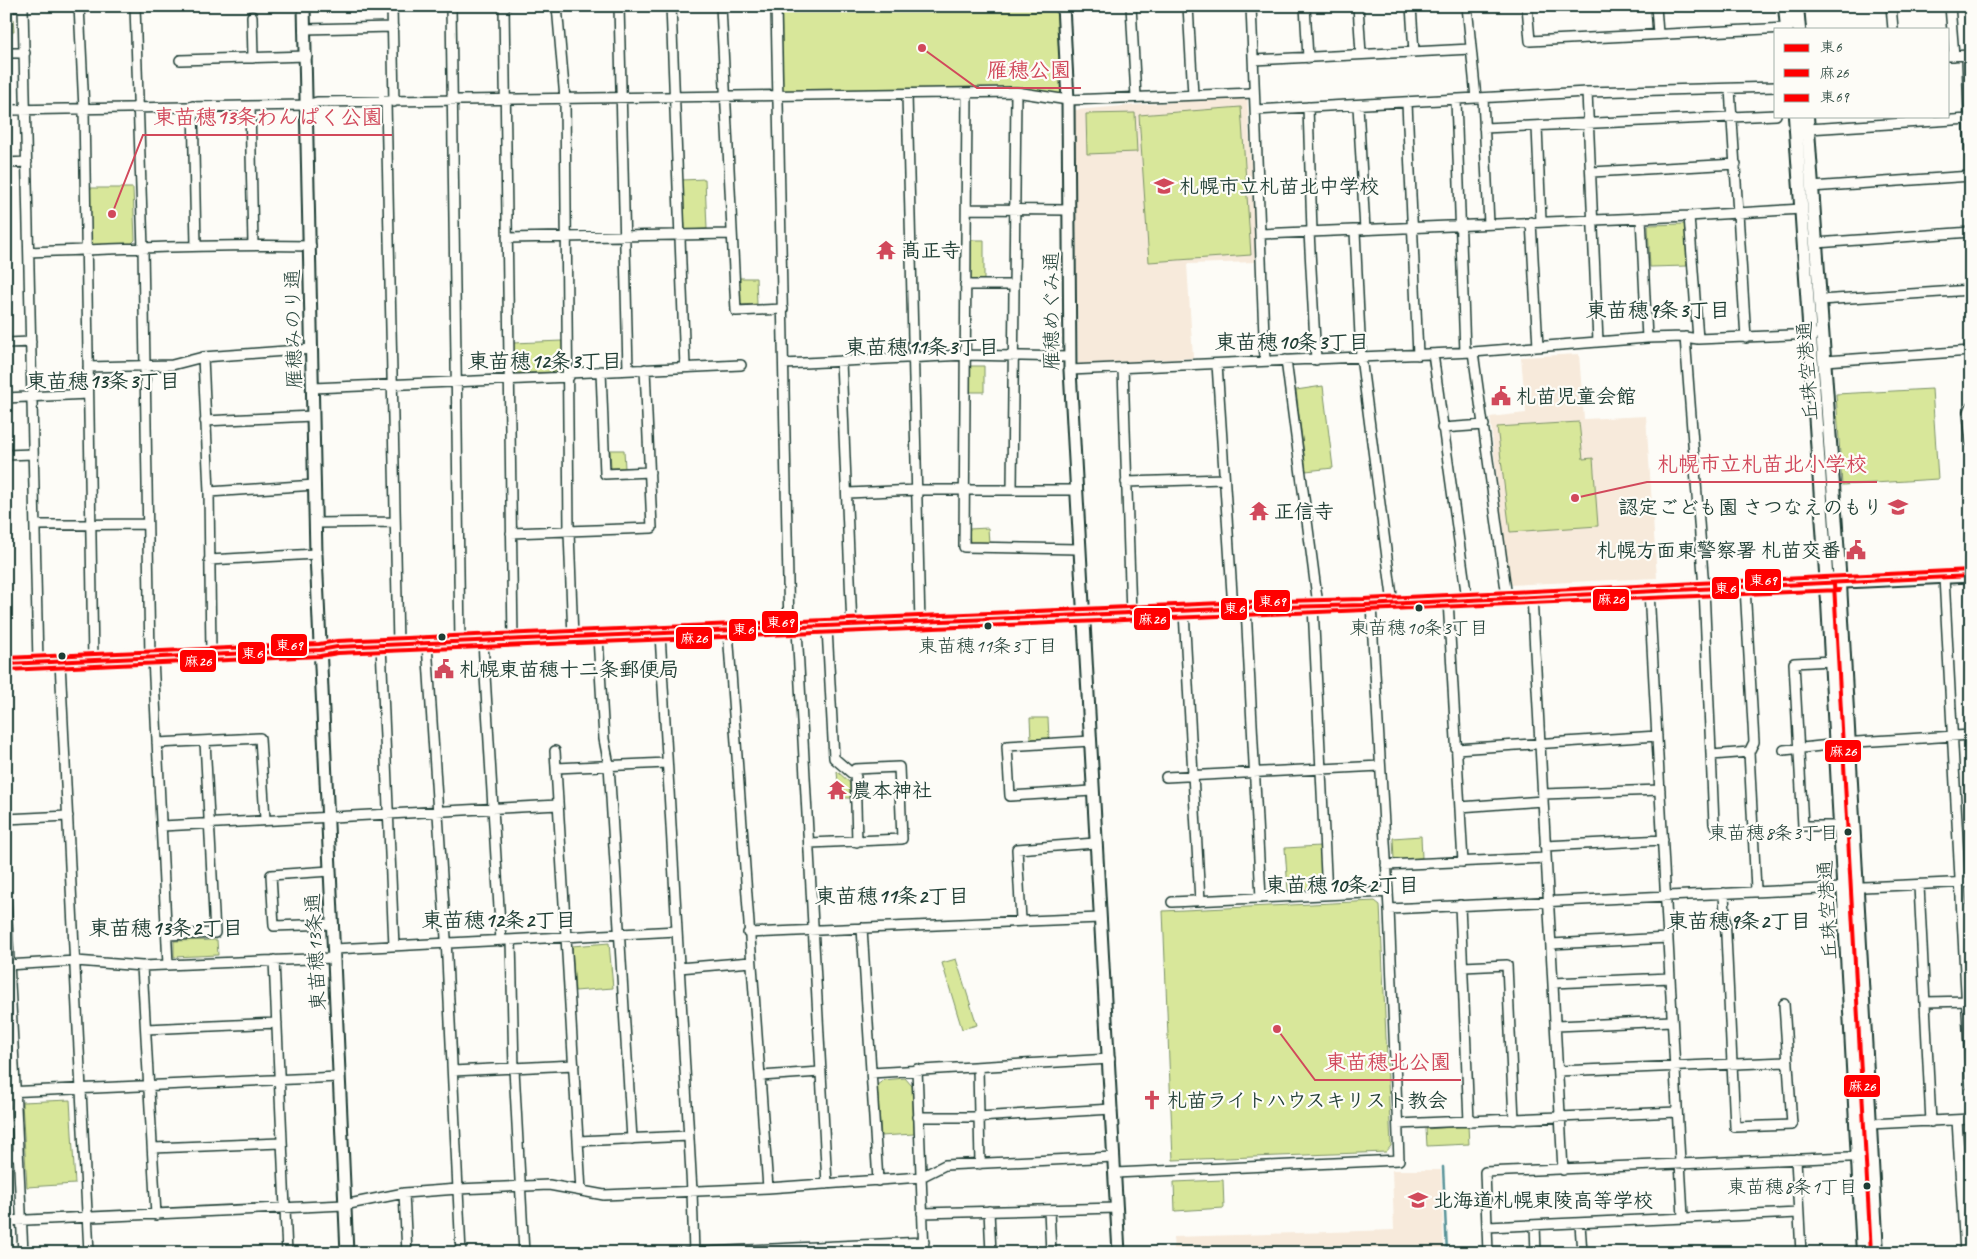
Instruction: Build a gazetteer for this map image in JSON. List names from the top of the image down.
{
  "streets": {
    "main road": ["丘珠空港通"],
    "street": ["雁穂めぐみ通", "雁穂みのり通", "東苗穂13条通"]
  },
  "crossings": [
    ["雁穂みのり通", "東苗穂13条通"]
  ],
  "districts": [
    "東苗穂9条3丁目",
    "東苗穂10条3丁目",
    "東苗穂11条3丁目",
    "東苗穂12条3丁目",
    "東苗穂13条3丁目",
    "東苗穂10条2丁目",
    "東苗穂11条2丁目",
    "東苗穂12条2丁目",
    "東苗穂9条2丁目",
    "東苗穂13条2丁目"
  ],
  "places": {
    "other": [
      "雁穂公園",
      "東苗穂13条わんぱく公園",
      "札幌市立札苗北小学校",
      "東苗穂10条3丁目",
      "東苗穂11条3丁目",
      "東苗穂8条3丁目",
      "東苗穂北公園",
      "東苗穂8条1丁目"
    ],
    "school or university": ["札幌市立札苗北中学校", "認定ごども園 さつなえのもり", "北海道札幌東陵高等学校"],
    "temple": ["髙正寺", "正信寺", "農本神社"],
    "public building": ["札苗児童会館", "札幌方面東警察署 札苗交番", "札幌東苗穂十二条郵便局"],
    "church": ["札苗ライトハウスキリスト教会"]
  },
  "lines": ["transit line 東69", "transit line 東6", "transit line 麻26"],
  "legend": ["東6", "麻26", "東69"]
}
